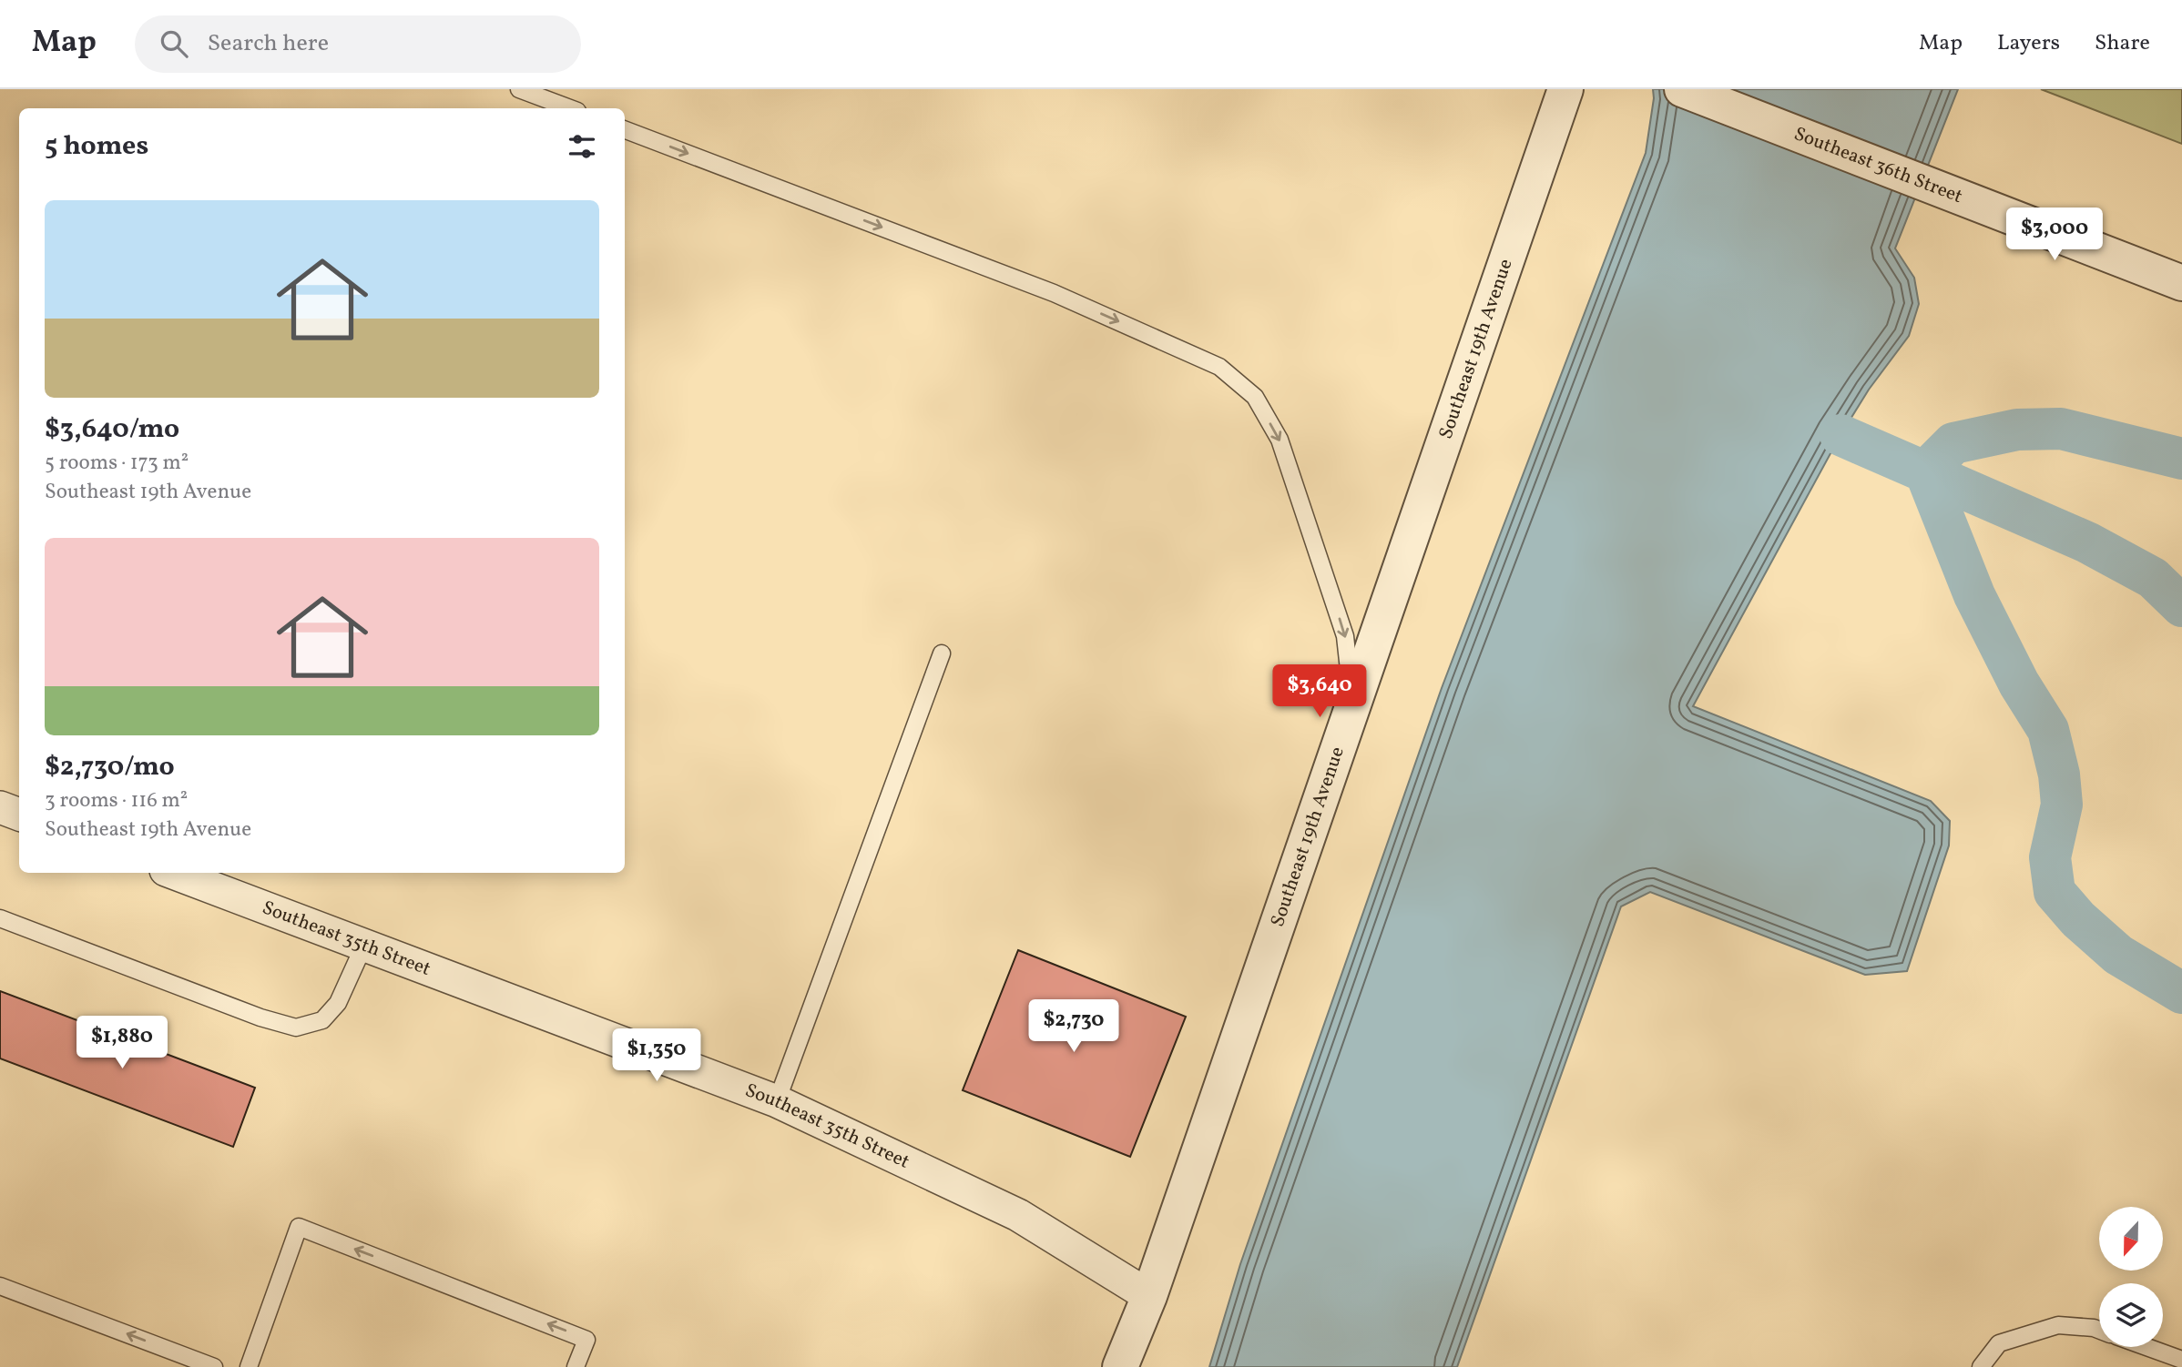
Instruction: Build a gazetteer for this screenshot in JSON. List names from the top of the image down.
{
  "streets": {
    "street": ["Southeast 36th Street", "Southeast 19th Avenue", "Southeast 35th Street"]
  },
  "crossings": [
    ["Southeast 19th Avenue", "Southeast 35th Street"]
  ],
  "north": "bottom",
  "page": {
    "header": "Map",
    "search": "Search here",
    "nav": ["Map", "Layers", "Share"],
    "heading": "5 homes",
    "list": [
      {
        "name": "$3,640/mo",
        "note": "5 rooms · 173 m² · Southeast 19th Avenue"
      },
      {
        "name": "$2,730/mo",
        "note": "3 rooms · 116 m² · Southeast 19th Avenue"
      }
    ],
    "price": [
      "$3,000",
      "$3,640",
      "$2,730",
      "$1,880",
      "$1,350"
    ]
  }
}
